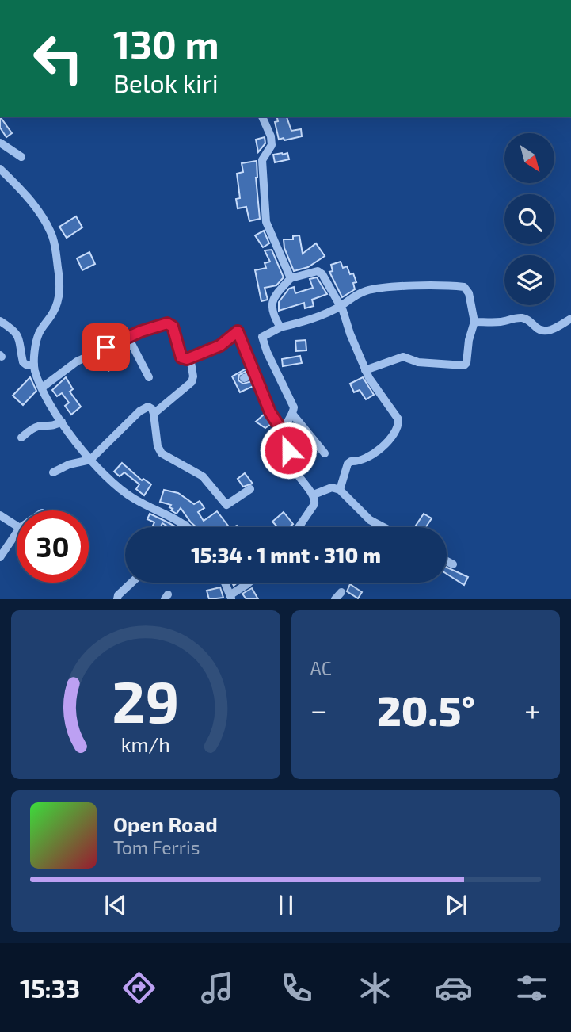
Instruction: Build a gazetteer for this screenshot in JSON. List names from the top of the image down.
{
  "north": "bottom right",
  "page": {
    "turn": ["130 m", "Belok kiri"],
    "limit": "30",
    "trip": "15:34 · 1 mnt · 310 m",
    "tile": "AC",
    "heat": ["−", "20.5°", "+"],
    "song": ["Open Road", "Tom Ferris"],
    "tabs": "15:33",
    "gauge": ["29", "km/h"]
  }
}
